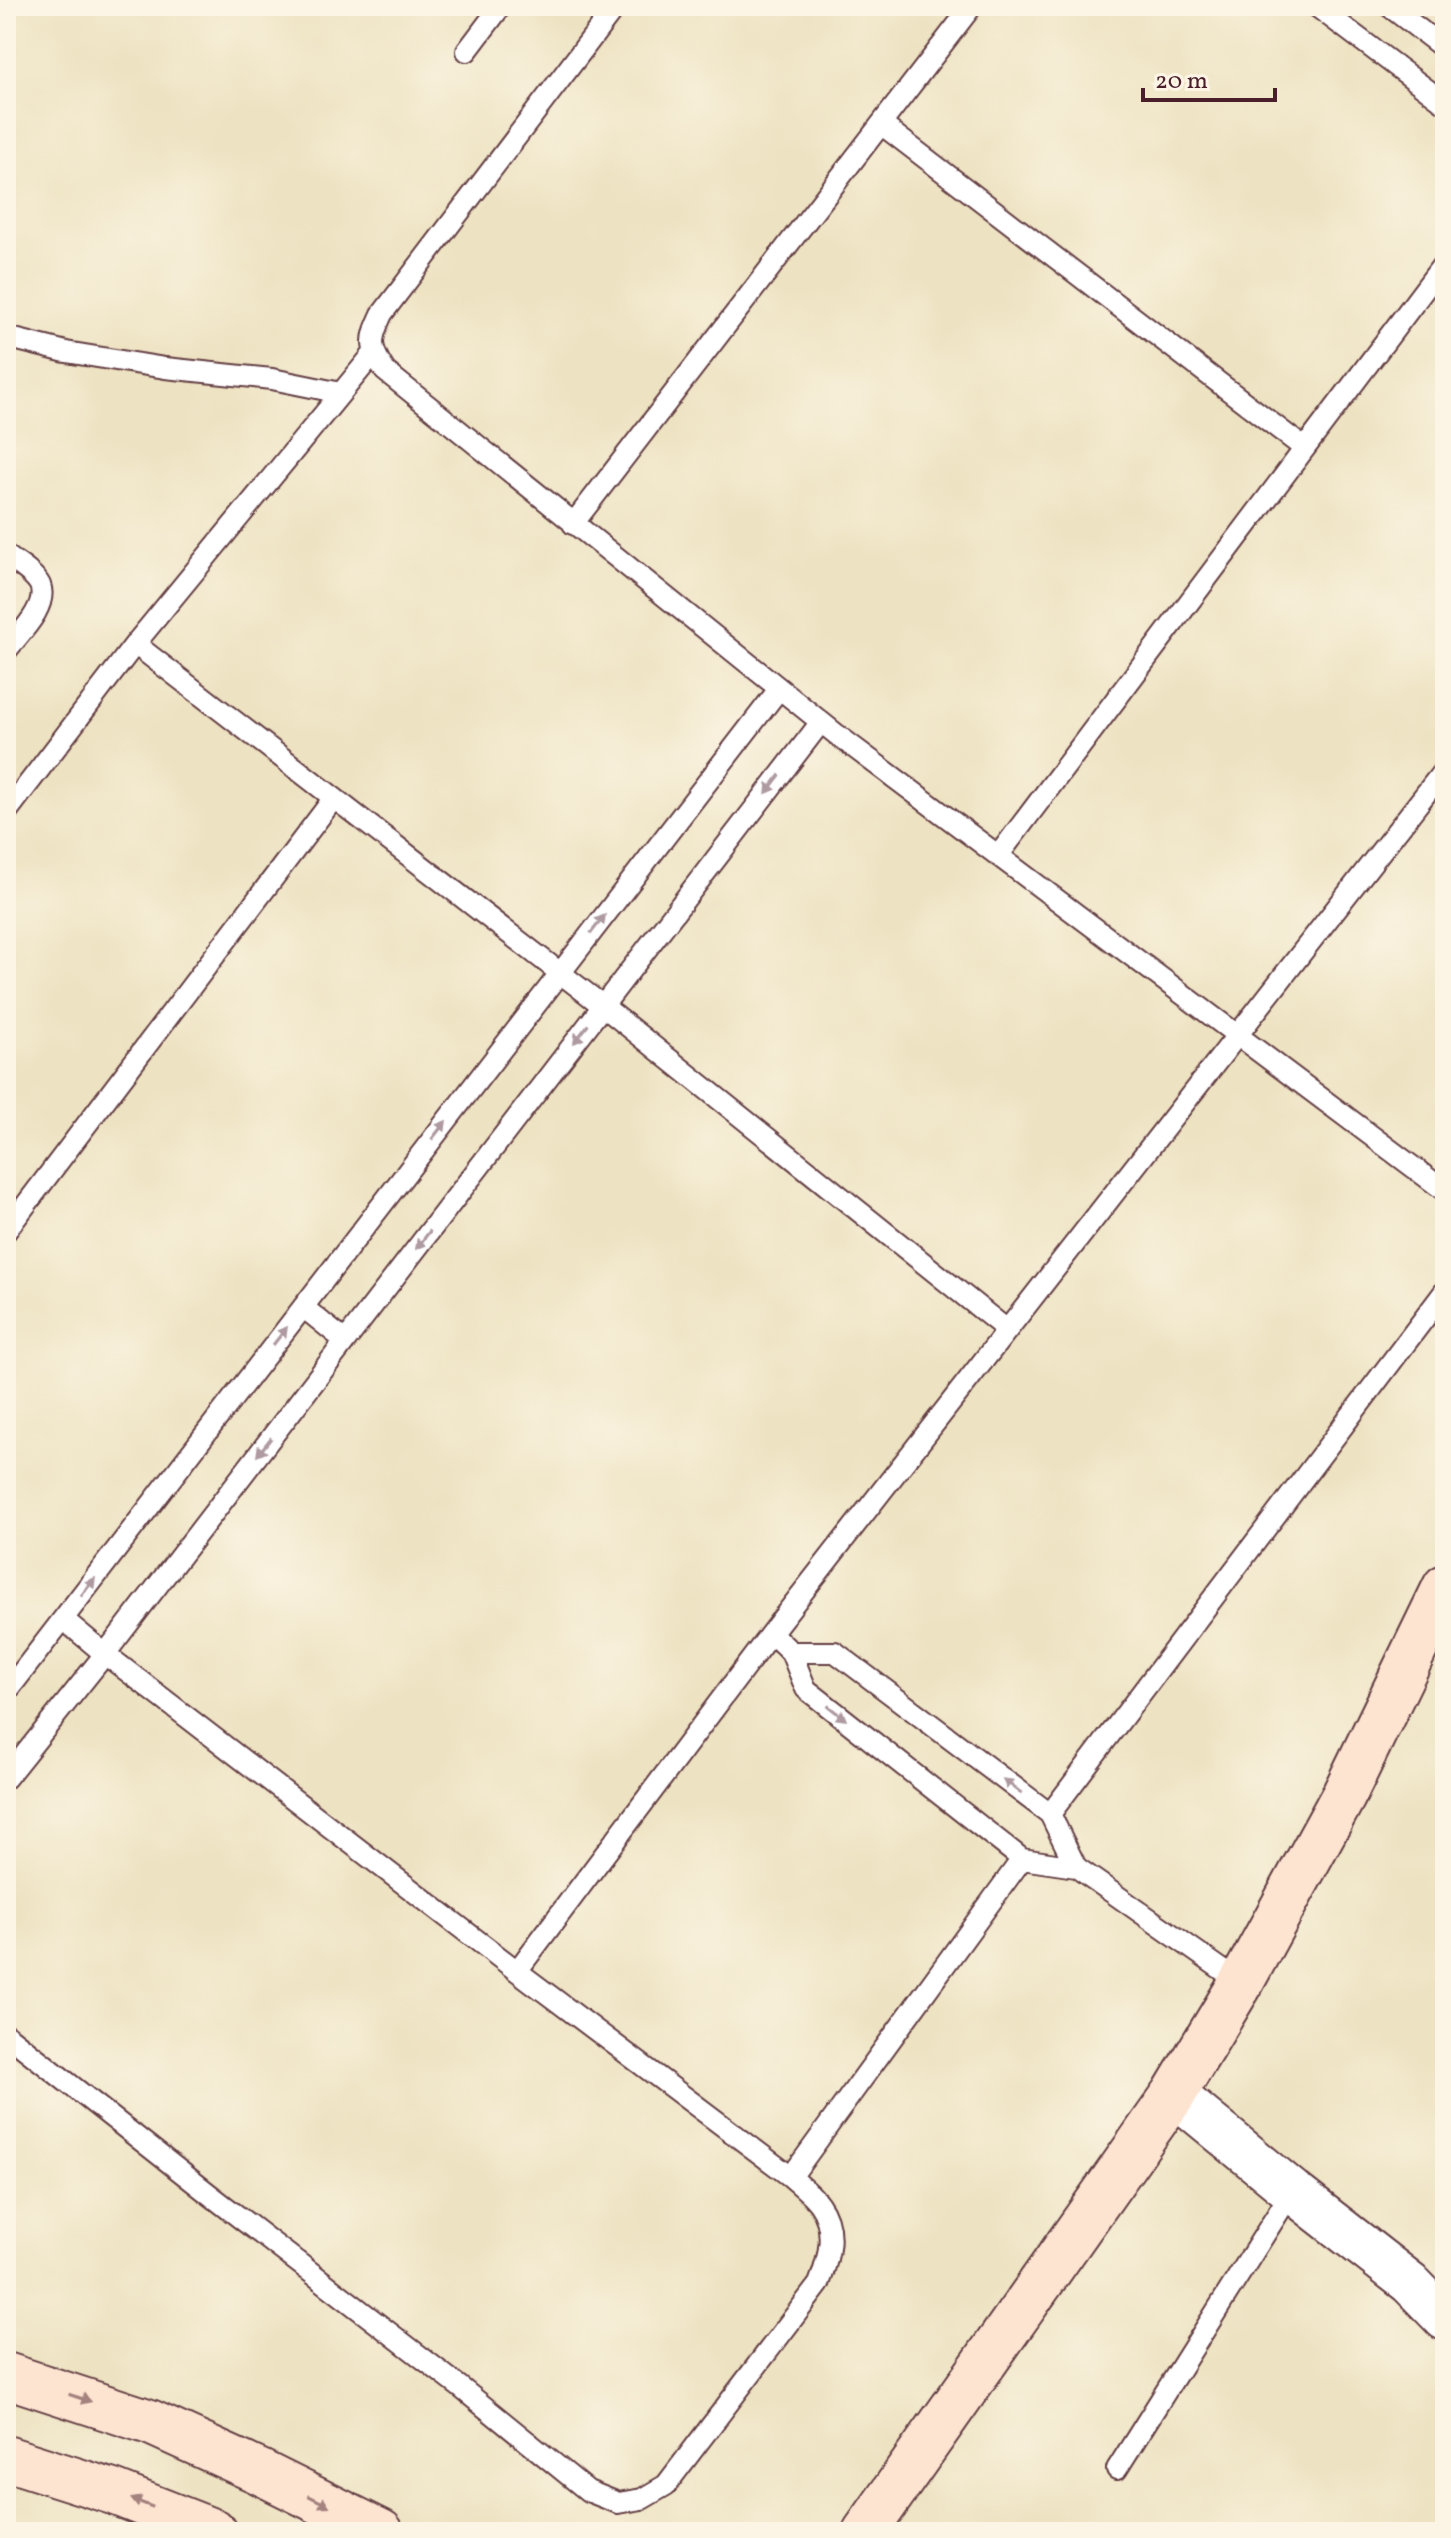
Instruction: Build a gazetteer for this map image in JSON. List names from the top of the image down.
{
  "scale_bar": "20 m"
}
